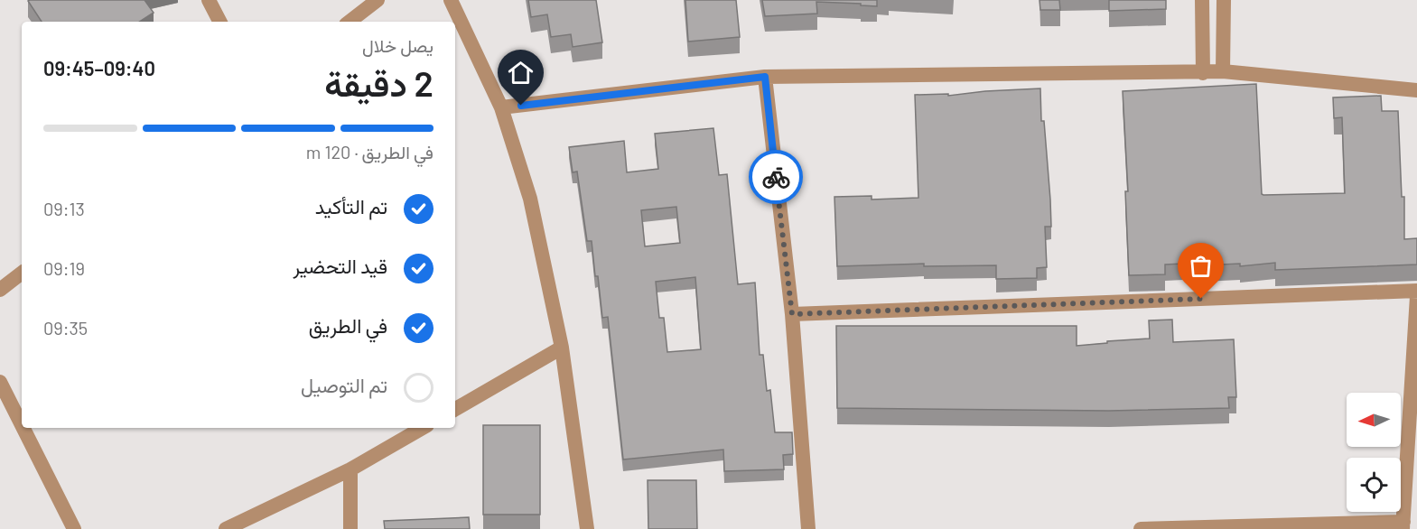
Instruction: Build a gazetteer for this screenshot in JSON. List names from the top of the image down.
{
  "north": "left",
  "page": {
    "heading": ["2 دقيقة", "يصل خلال", "09:40–09:45"],
    "bar": "في الطريق · 120 m",
    "list": [
      ["تم التأكيد", "09:13"],
      ["قيد التحضير", "09:19"],
      ["في الطريق", "09:35"],
      "تم التوصيل"
    ]
  }
}
